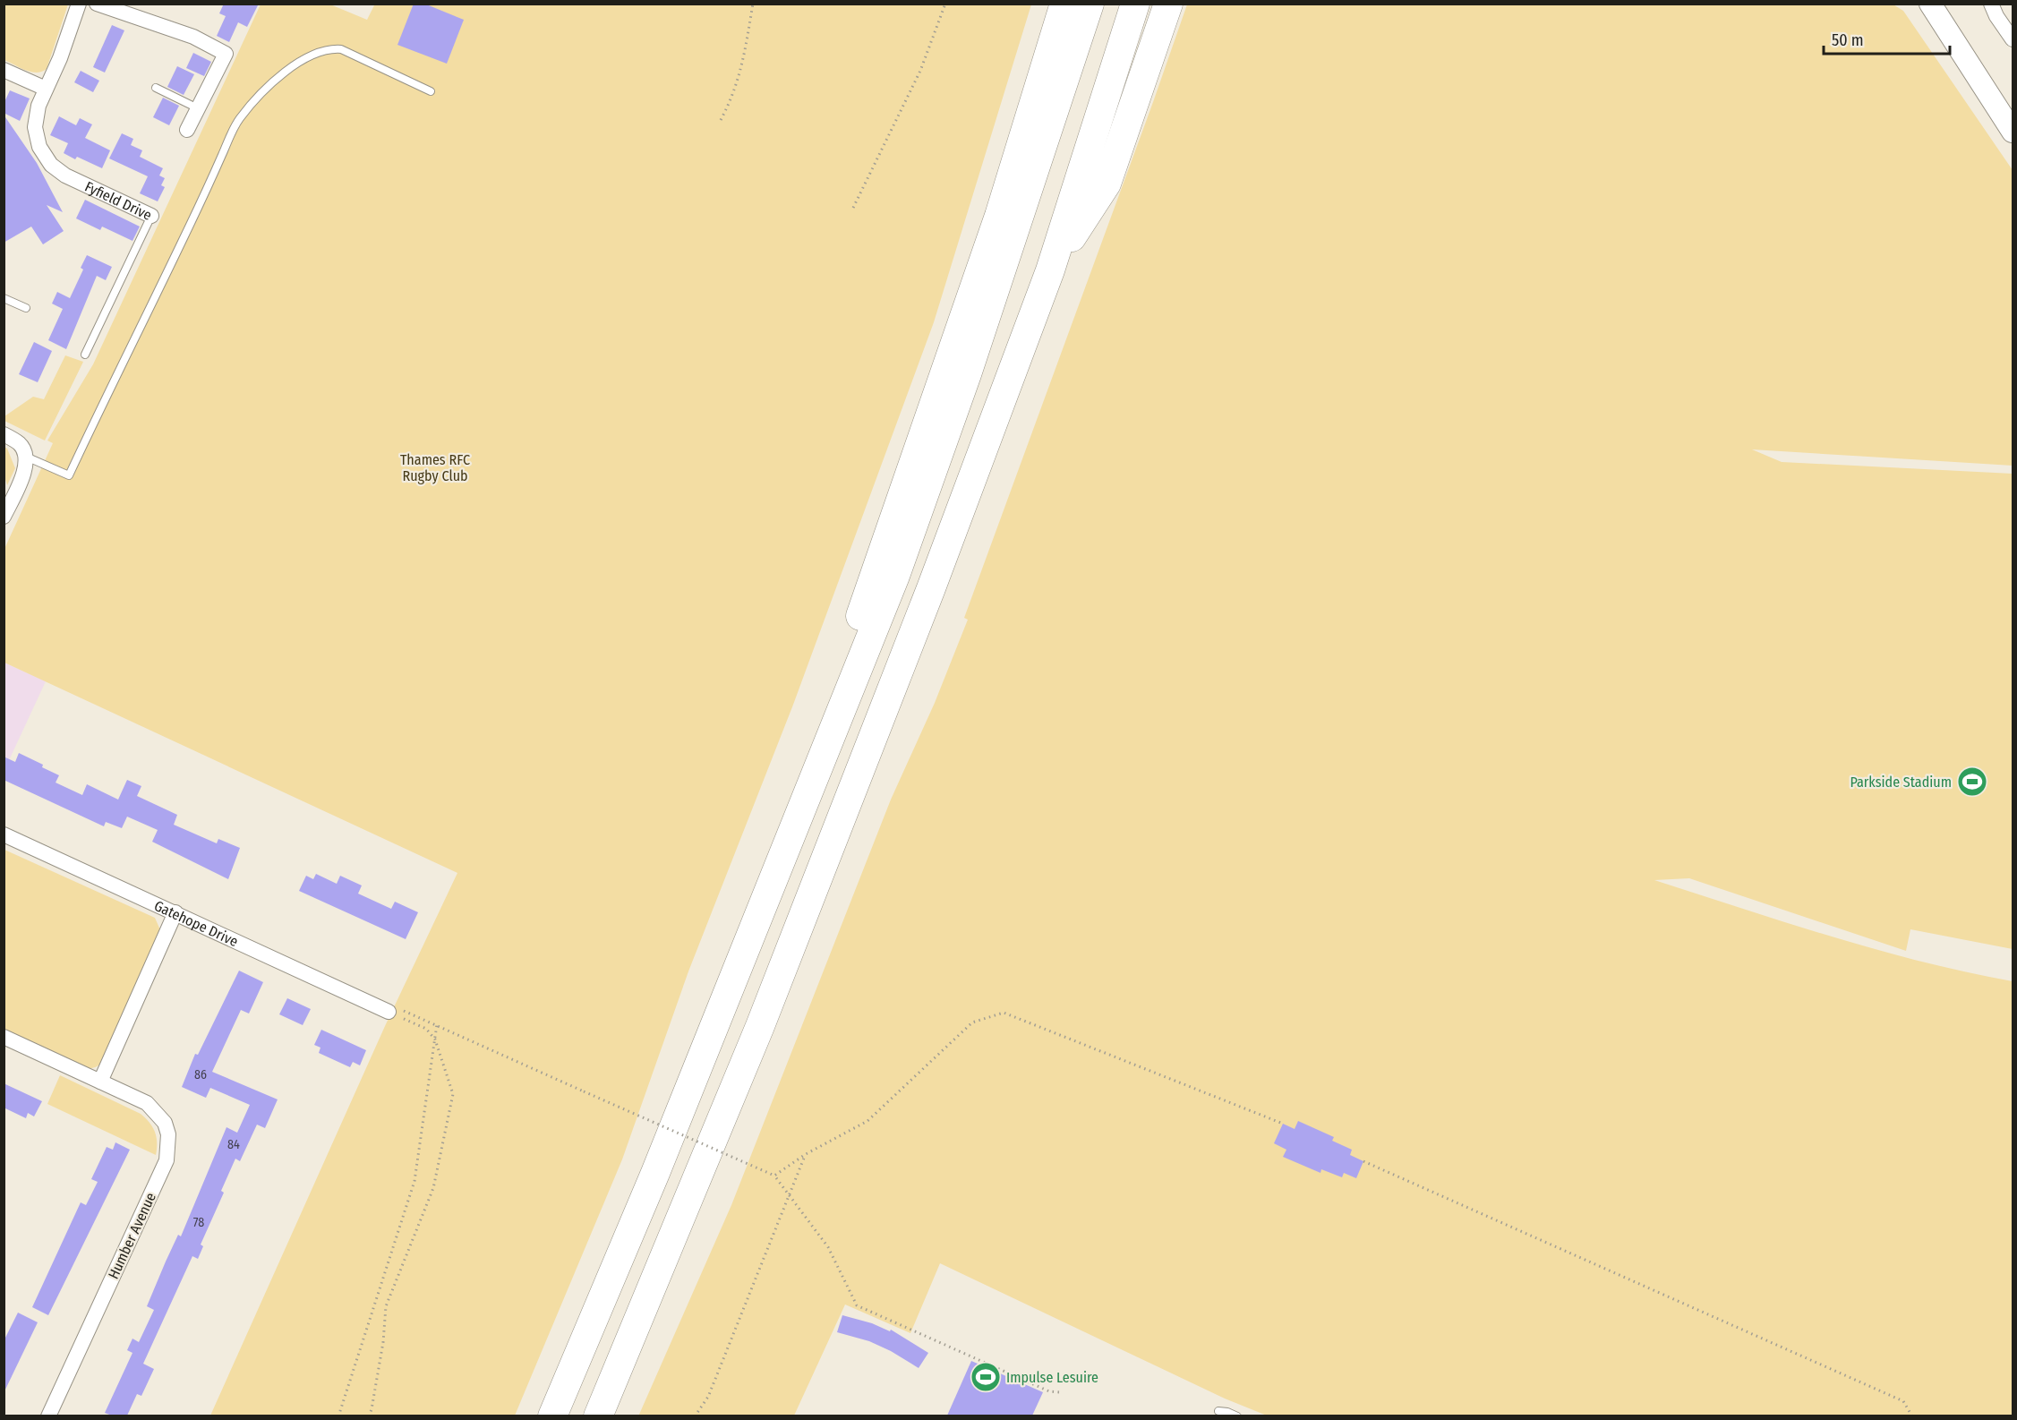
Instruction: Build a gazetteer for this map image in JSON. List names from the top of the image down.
{
  "streets": {
    "street": ["Fyfield Drive", "Gatehope Drive", "Humber Avenue"]
  },
  "parks": ["Thames RFC Rugby Club"],
  "places": {
    "sports": ["Parkside Stadium", "Impulse Lesuire"]
  },
  "house_numbers": ["86", "84", "78"],
  "scale_bar": "50 m"
}
